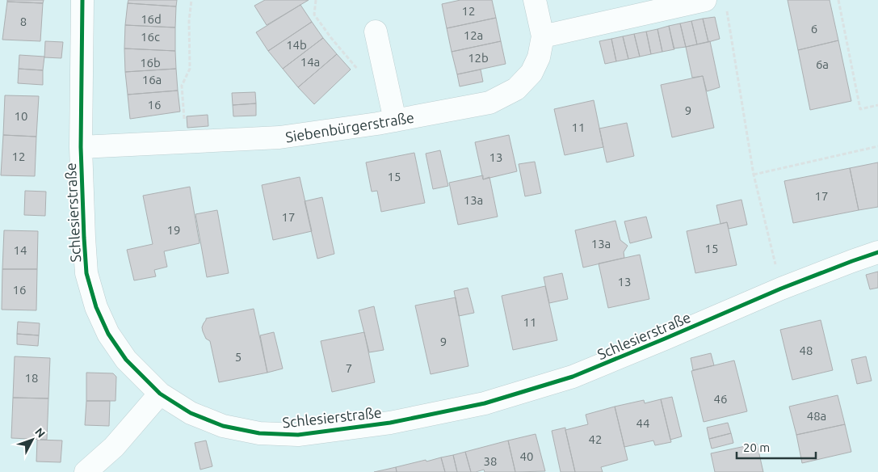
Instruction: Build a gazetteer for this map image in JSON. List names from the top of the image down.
{
  "streets": {
    "street": ["Siebenbürgerstraße", "Schlesierstraße"]
  },
  "crossings": [
    ["Siebenbürgerstraße", "Schlesierstraße"]
  ],
  "house_numbers": [
    "12",
    "16d",
    "8",
    "6",
    "12a",
    "16c",
    "14b",
    "12b",
    "14a",
    "16b",
    "6a",
    "16a",
    "16",
    "9",
    "10",
    "11",
    "12",
    "13",
    "15",
    "17",
    "13a",
    "17",
    "19",
    "13a",
    "15",
    "14",
    "13",
    "16",
    "11",
    "9",
    "48",
    "5",
    "7",
    "18",
    "46",
    "48a",
    "44",
    "42",
    "40",
    "38"
  ],
  "scale_bar": "20 m",
  "north": "top right"
}
